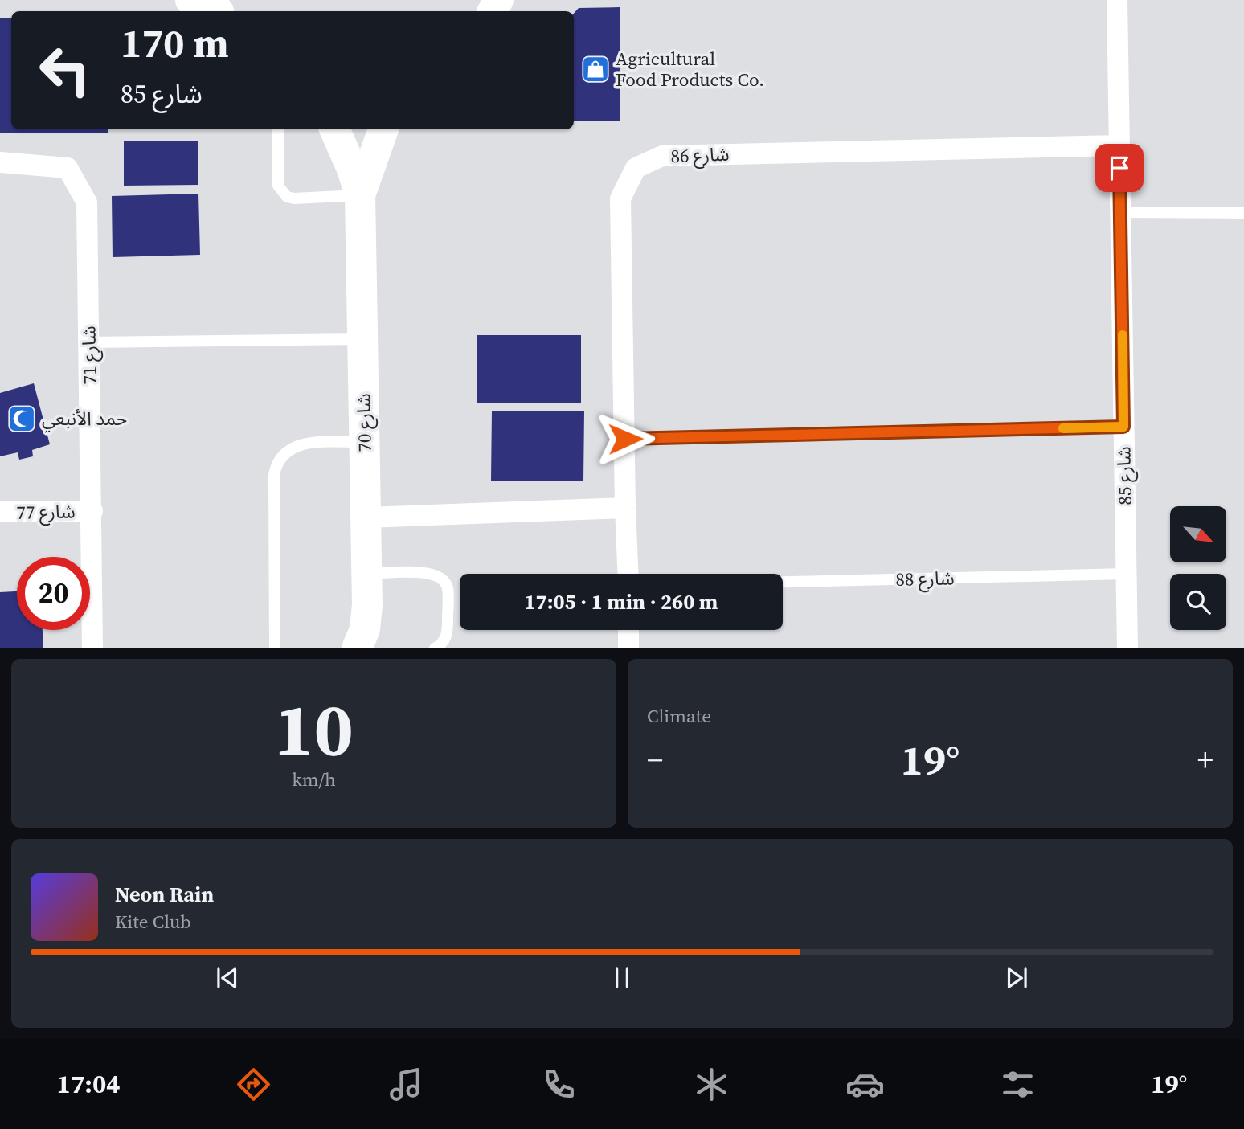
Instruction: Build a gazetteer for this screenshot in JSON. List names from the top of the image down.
{
  "streets": {
    "street": [
      "شارع 86",
      "شارع 71",
      "شارع 70",
      "شارع 85",
      "شارع 77"
    ],
    "lane": ["شارع 88"]
  },
  "crossings": [
    ["شارع 86", "شارع 85"],
    ["شارع 71", "شارع 77"],
    ["شارع 85", "شارع 88"]
  ],
  "places": {
    "shop": ["Agricultural Food Products Co."],
    "mosque": ["حمد الأنبعي"]
  },
  "north": "bottom right",
  "page": {
    "turn": ["170 m", "شارع 85"],
    "limit": "20",
    "trip": "17:05 · 1 min · 260 m",
    "tile": [
      ["10", "km/h"],
      "Climate"
    ],
    "heat": ["−", "19°", "+"],
    "song": ["Neon Rain", "Kite Club"],
    "tabs": ["17:04", "19°"]
  }
}
